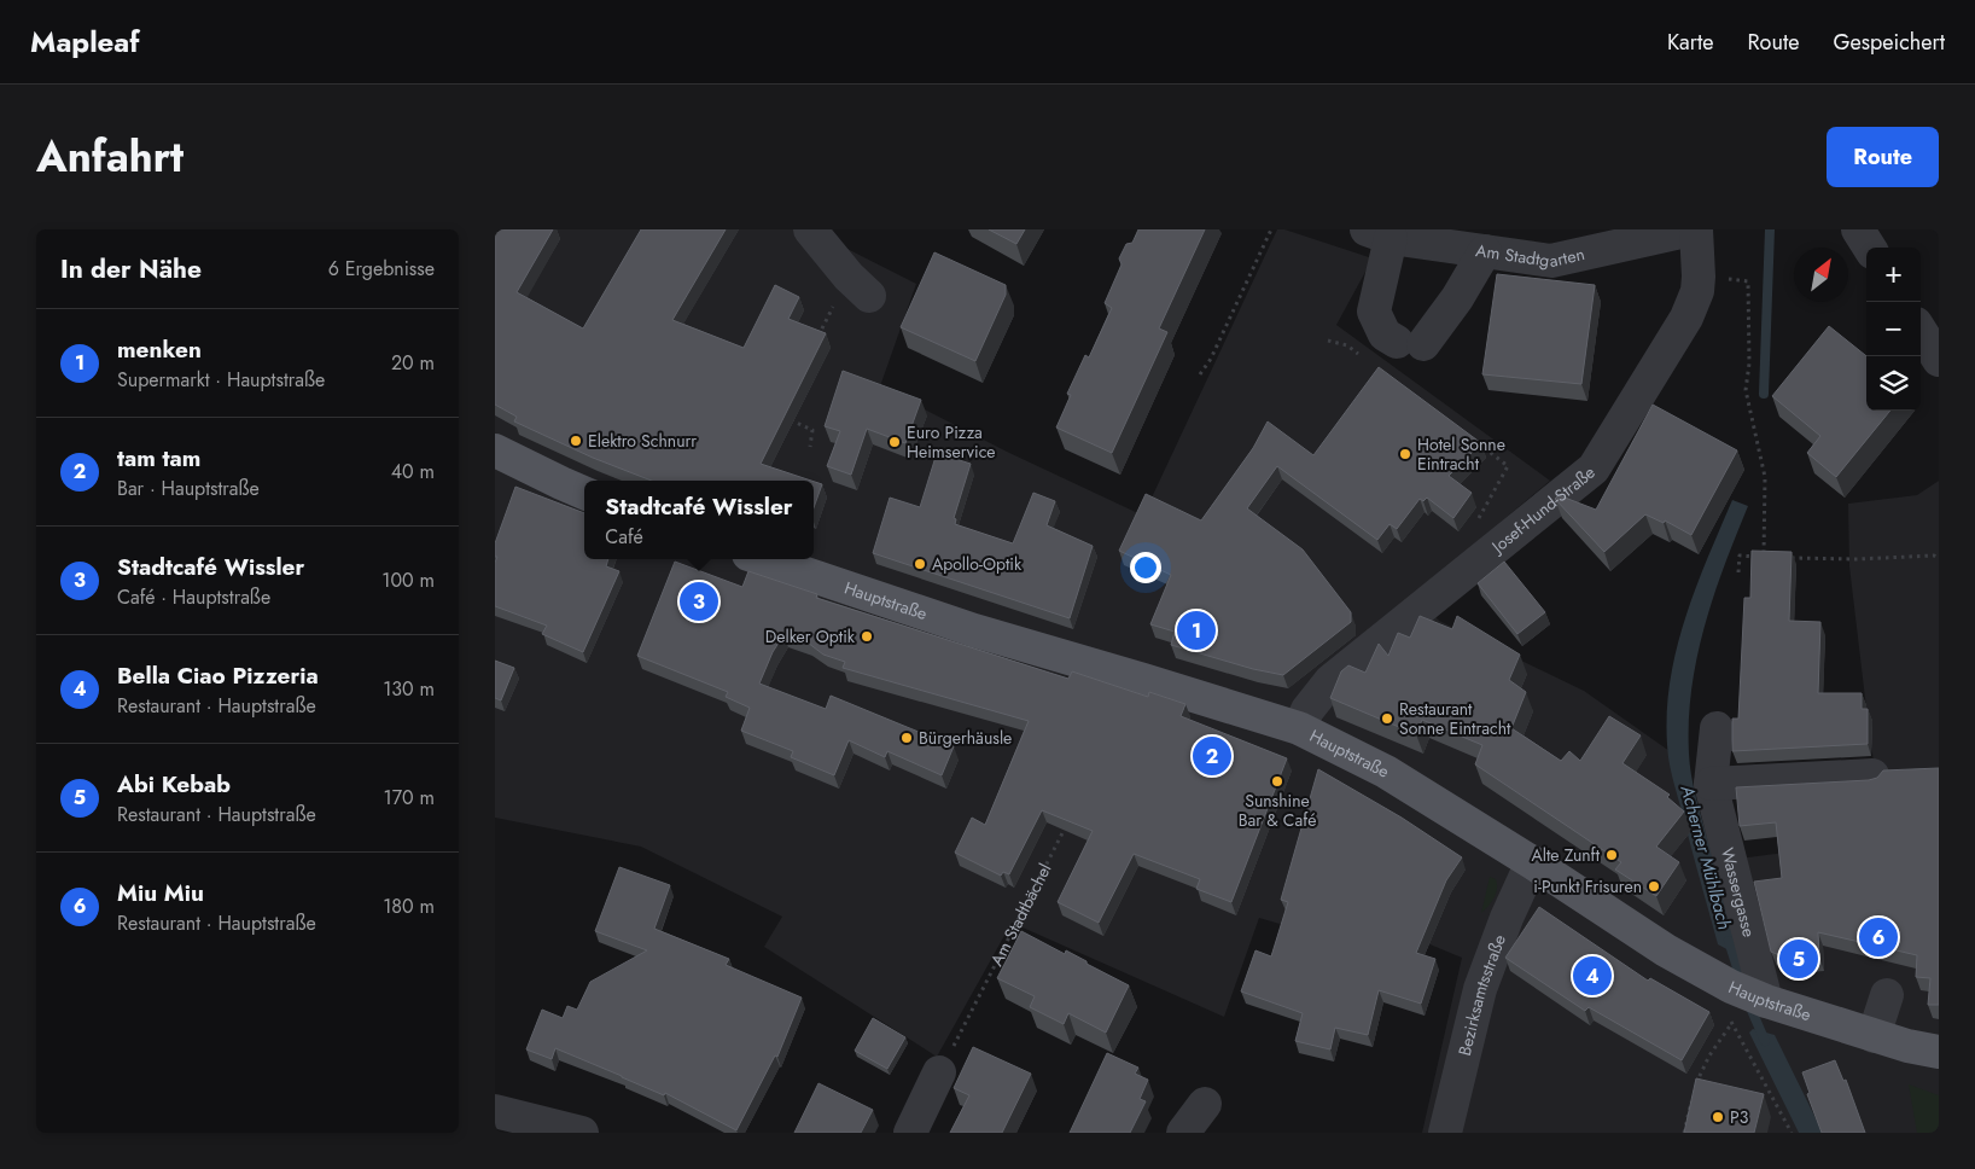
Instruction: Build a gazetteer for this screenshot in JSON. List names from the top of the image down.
{
  "streets": {
    "main road": ["Hauptstraße"],
    "street": [
      "Am Stadtgarten",
      "Josef-Hund-Straße",
      "Wassergasse",
      "Bezirksamtsstraße"
    ],
    "path": ["Am Stadtbächel"]
  },
  "crossings": [
    ["Am Stadtgarten", "Josef-Hund-Straße"],
    ["Josef-Hund-Straße", "Hauptstraße"],
    ["Hauptstraße", "Wassergasse"],
    ["Hauptstraße", "Bezirksamtsstraße"]
  ],
  "water": ["Acherner Mühlbach"],
  "places": [
    "Elektro Schnurr",
    "Euro Pizza Heimservice",
    "Hotel Sonne Eintracht",
    "Apollo-Optik",
    "Delker Optik",
    "Restaurant Sonne Eintracht",
    "Bürgerhäusle",
    "Sunshine Bar & Café",
    "Alte Zunft",
    "i-Punkt Frisuren",
    "P3"
  ],
  "north": "top right",
  "page": {
    "header": "Mapleaf",
    "nav": ["Karte", "Route", "Gespeichert"],
    "title": "Anfahrt",
    "buttons": "Route",
    "heading": ["In der Nähe", "6 Ergebnisse"],
    "map_buttons": ["+", "−"],
    "list": [
      {
        "mark": "1",
        "name": "menken",
        "note": "Supermarkt · Hauptstraße",
        "value": "20 m"
      },
      {
        "mark": "2",
        "name": "tam tam",
        "note": "Bar · Hauptstraße",
        "value": "40 m"
      },
      {
        "mark": "3",
        "name": "Stadtcafé Wissler",
        "note": "Café · Hauptstraße",
        "value": "100 m"
      },
      {
        "mark": "4",
        "name": "Bella Ciao Pizzeria",
        "note": "Restaurant · Hauptstraße",
        "value": "130 m"
      },
      {
        "mark": "5",
        "name": "Abi Kebab",
        "note": "Restaurant · Hauptstraße",
        "value": "170 m"
      },
      {
        "mark": "6",
        "name": "Miu Miu",
        "note": "Restaurant · Hauptstraße",
        "value": "180 m"
      }
    ],
    "popup": ["Stadtcafé Wissler", "Café"],
    "pins": [
      "3",
      "1",
      "2",
      "6",
      "5",
      "4"
    ]
  }
}
